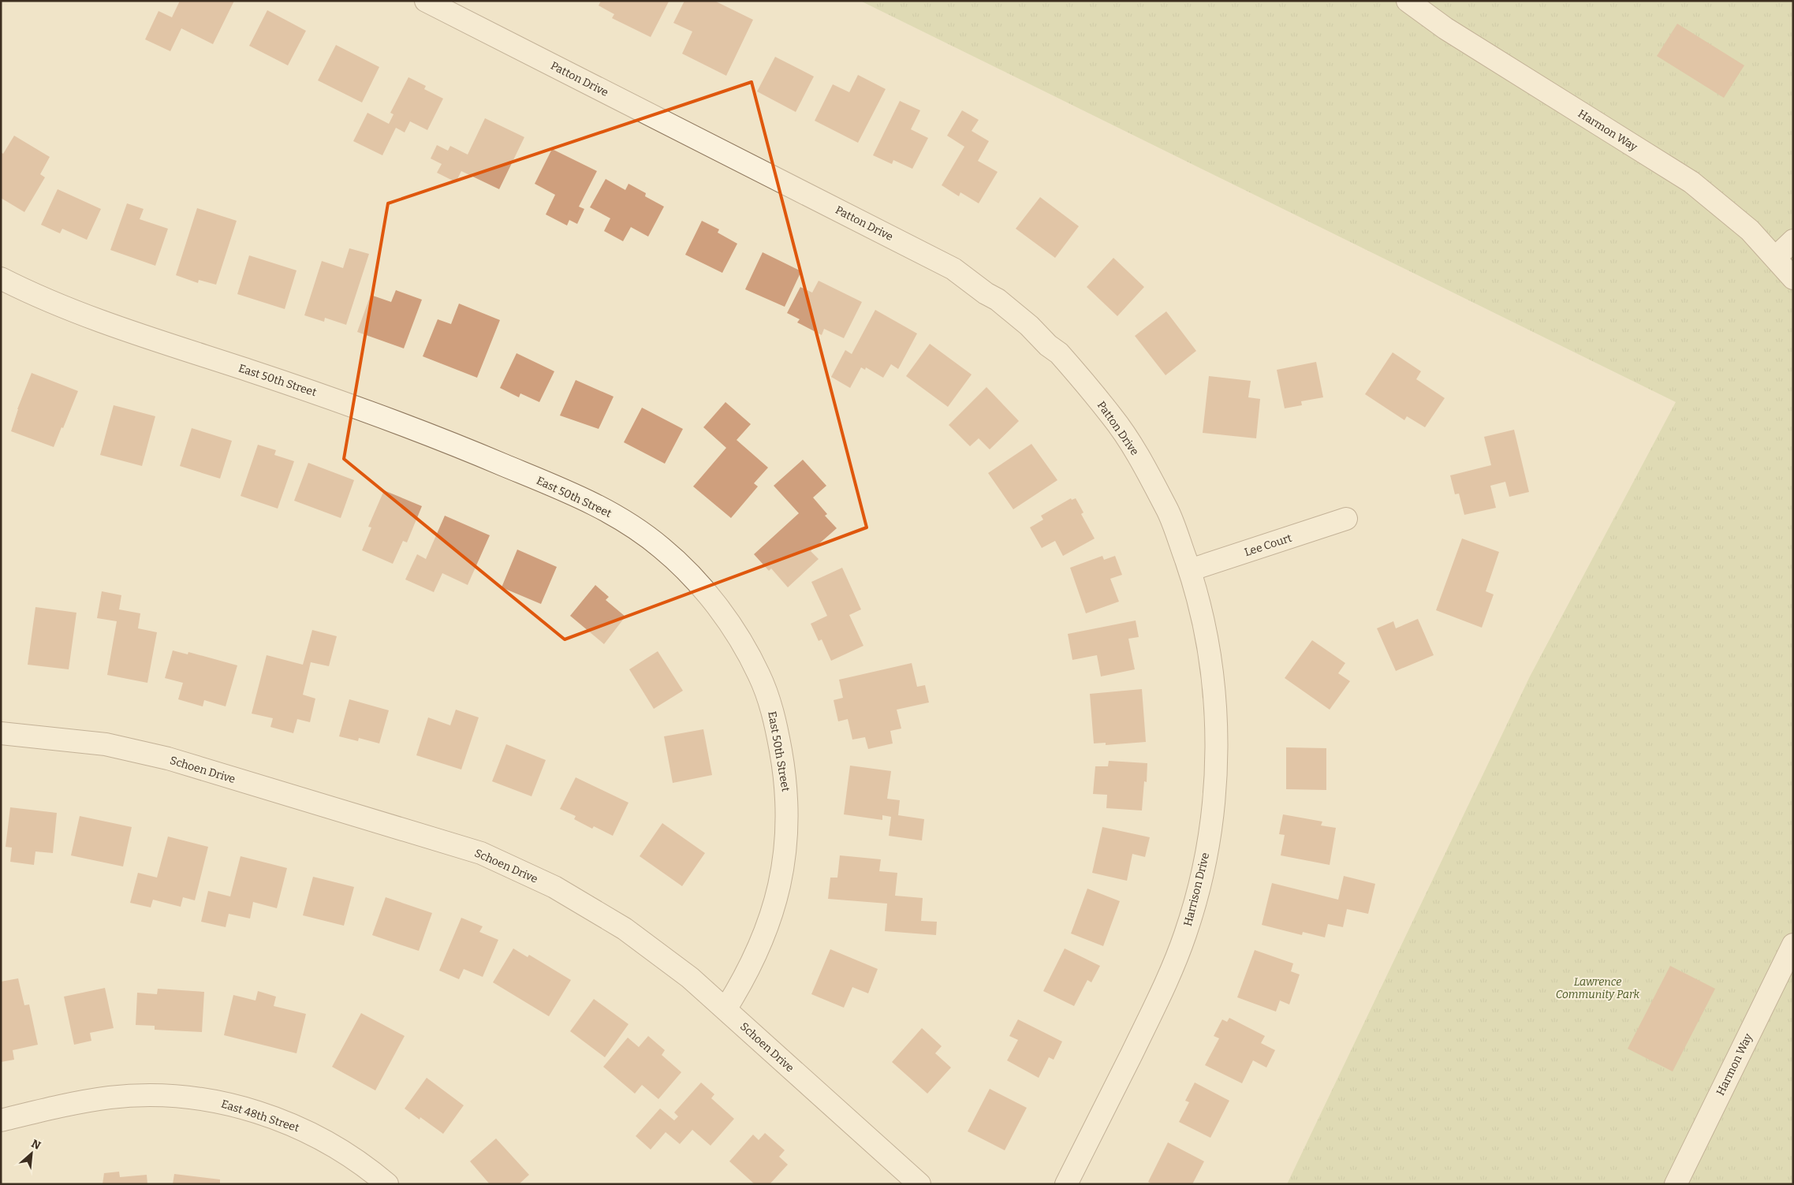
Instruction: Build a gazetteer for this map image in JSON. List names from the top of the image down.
{
  "streets": {
    "street": [
      "Patton Drive",
      "Harmon Way",
      "East 50th Street",
      "Lee Court",
      "Schoen Drive",
      "Harrison Drive",
      "East 48th Street"
    ]
  },
  "crossings": [
    ["Patton Drive", "Lee Court"],
    ["Patton Drive", "Harrison Drive"],
    ["East 50th Street", "Schoen Drive"],
    ["Lee Court", "Harrison Drive"]
  ],
  "parks": ["Lawrence Community Park"],
  "north": "top right"
}
